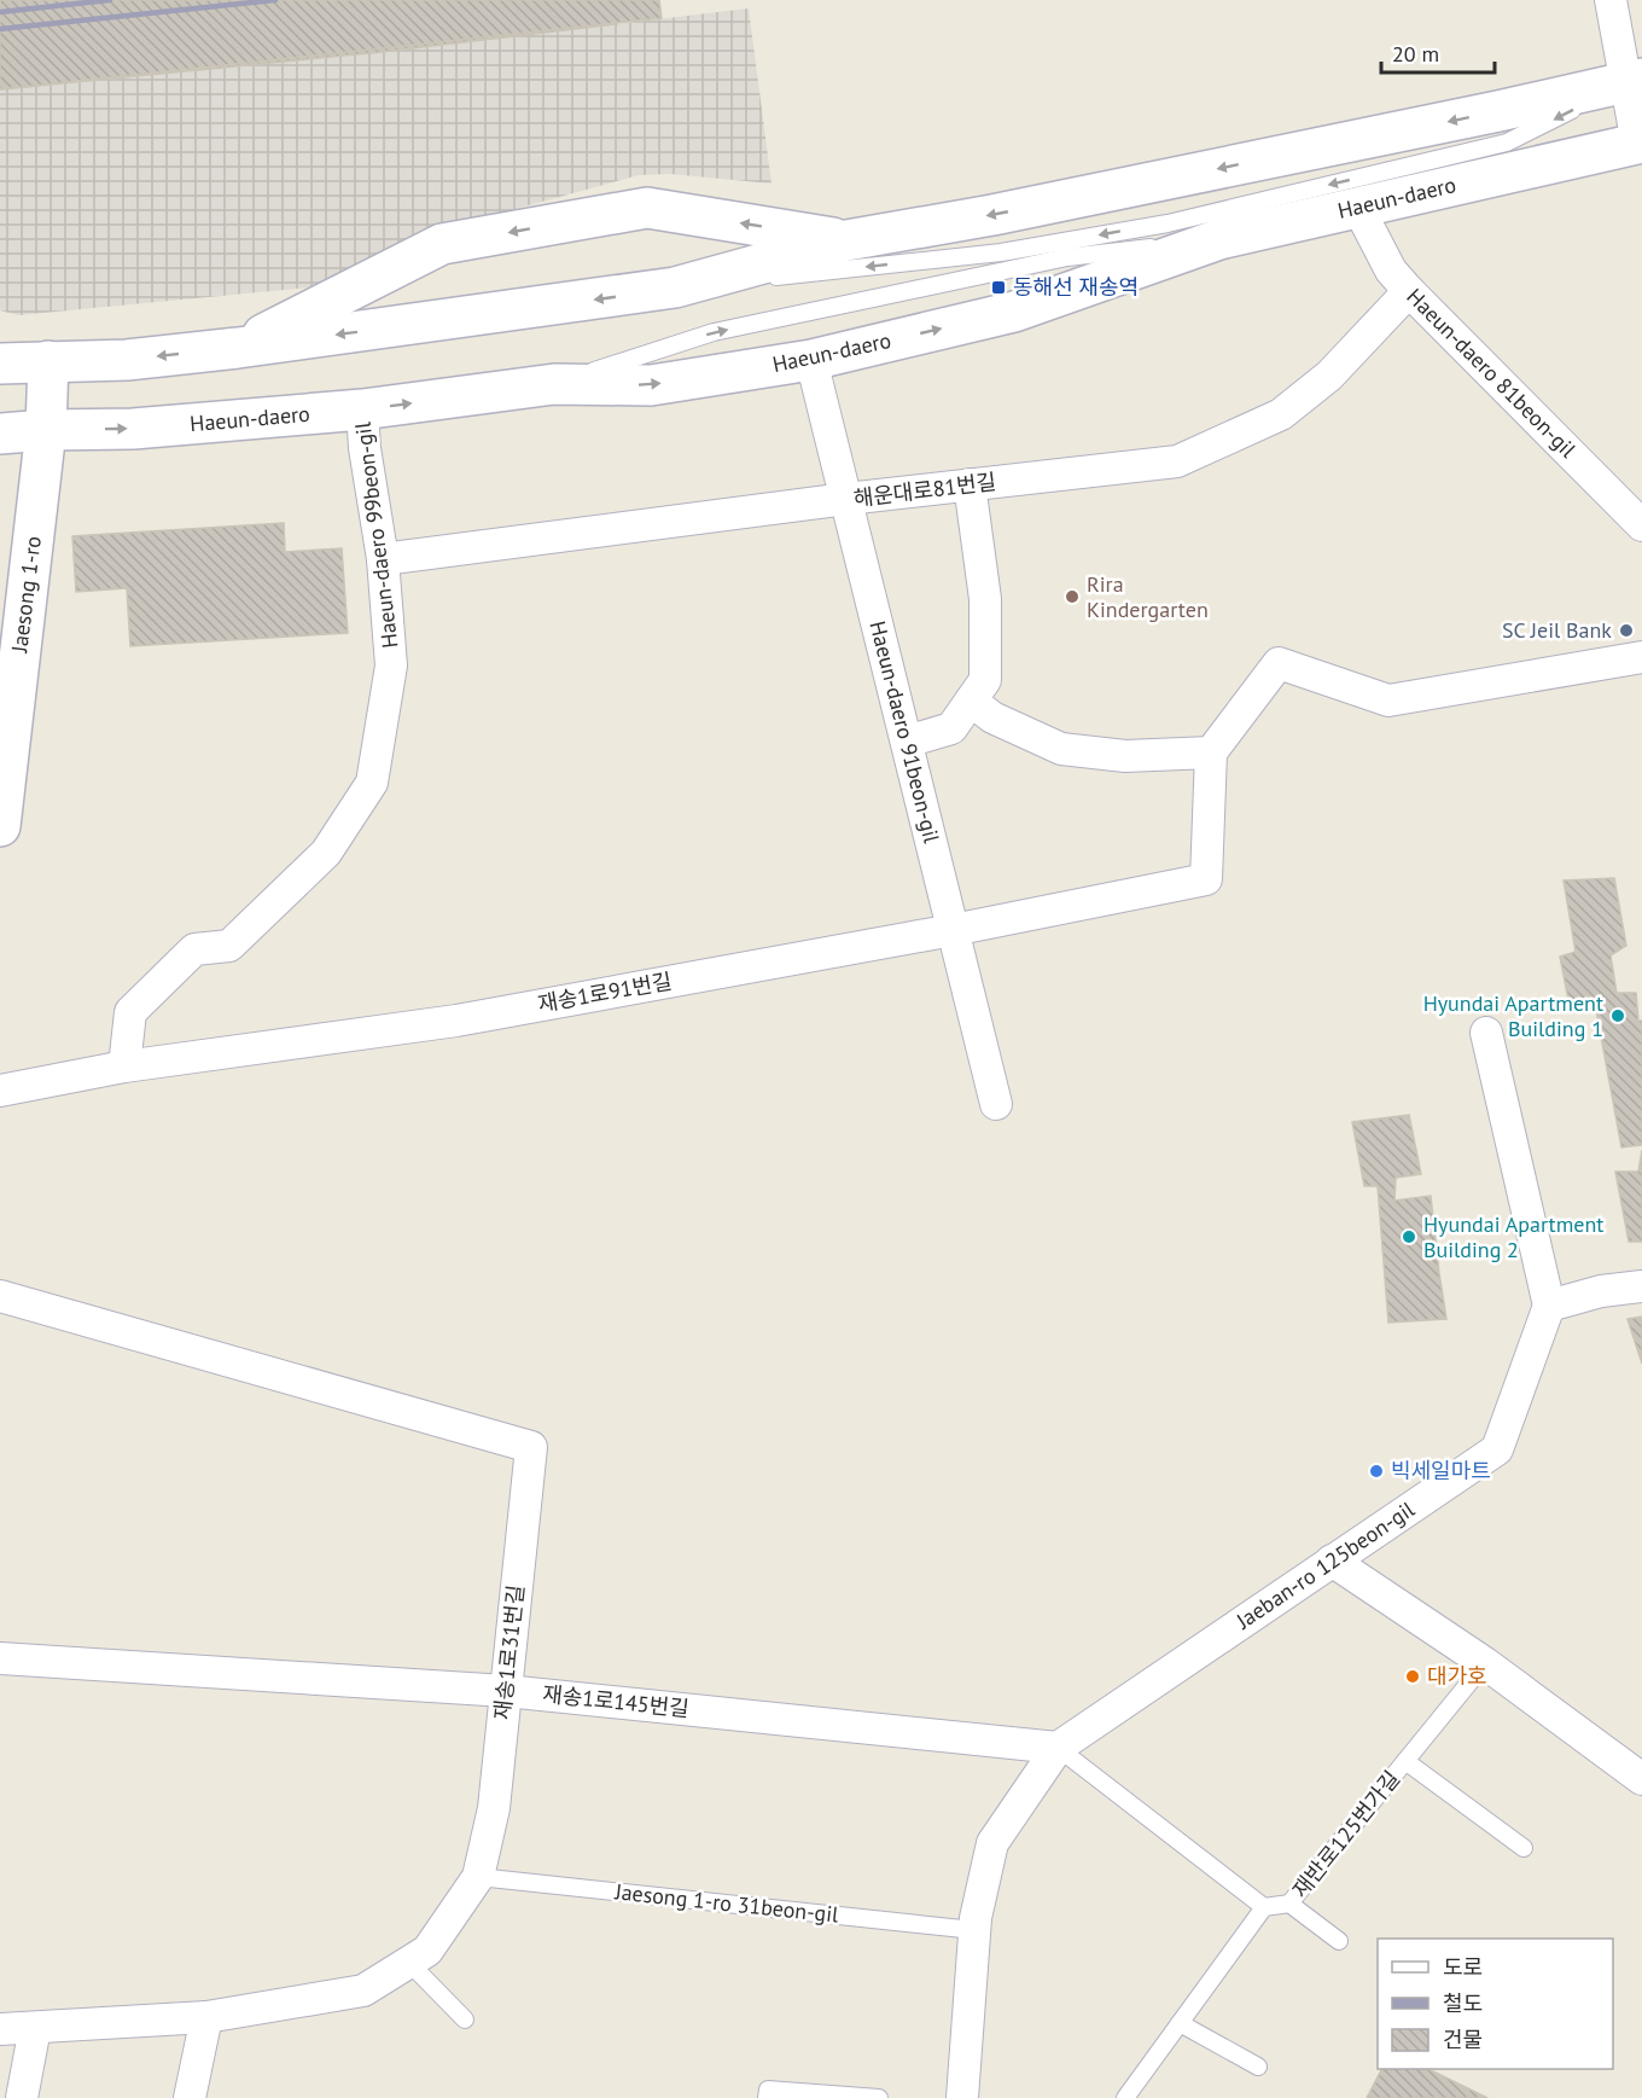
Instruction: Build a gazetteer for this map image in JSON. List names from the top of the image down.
{
  "streets": {
    "main road": ["Haeun-daero", "Jaesong 1-ro"],
    "street": [
      "Haeun-daero 81beon-gil",
      "해운대로81번길",
      "Haeun-daero 99beon-gil",
      "Haeun-daero 91beon-gil",
      "재송1로91번길",
      "Jaeban-ro 125beon-gil",
      "재송1로31번길",
      "재송1로145번길"
    ],
    "lane": ["재반로125번가길", "Jaesong 1-ro 31beon-gil"]
  },
  "crossings": [
    ["Haeun-daero", "Haeun-daero 81beon-gil"],
    ["Haeun-daero", "Haeun-daero 99beon-gil"],
    ["Haeun-daero", "Jaesong 1-ro"],
    ["Haeun-daero", "Haeun-daero 91beon-gil"],
    ["Haeun-daero 81beon-gil", "해운대로81번길"],
    ["해운대로81번길", "Haeun-daero 99beon-gil"],
    ["해운대로81번길", "Haeun-daero 91beon-gil"],
    ["Haeun-daero 99beon-gil", "재송1로91번길"],
    ["Haeun-daero 91beon-gil", "재송1로91번길"],
    ["Jaeban-ro 125beon-gil", "재송1로145번길"],
    ["Jaeban-ro 125beon-gil", "Jaesong 1-ro 31beon-gil"],
    ["재송1로31번길", "재송1로145번길"],
    ["재송1로31번길", "Jaesong 1-ro 31beon-gil"]
  ],
  "places": {
    "transit": ["동해선 재송역"],
    "other": [
      "Rira Kindergarten",
      "SC Jeil Bank",
      "Hyundai Apartment Building 1",
      "Hyundai Apartment Building 2",
      "빅세일마트",
      "대가호"
    ]
  },
  "legend": ["도로", "철도", "건물"],
  "scale_bar": "20 m"
}
